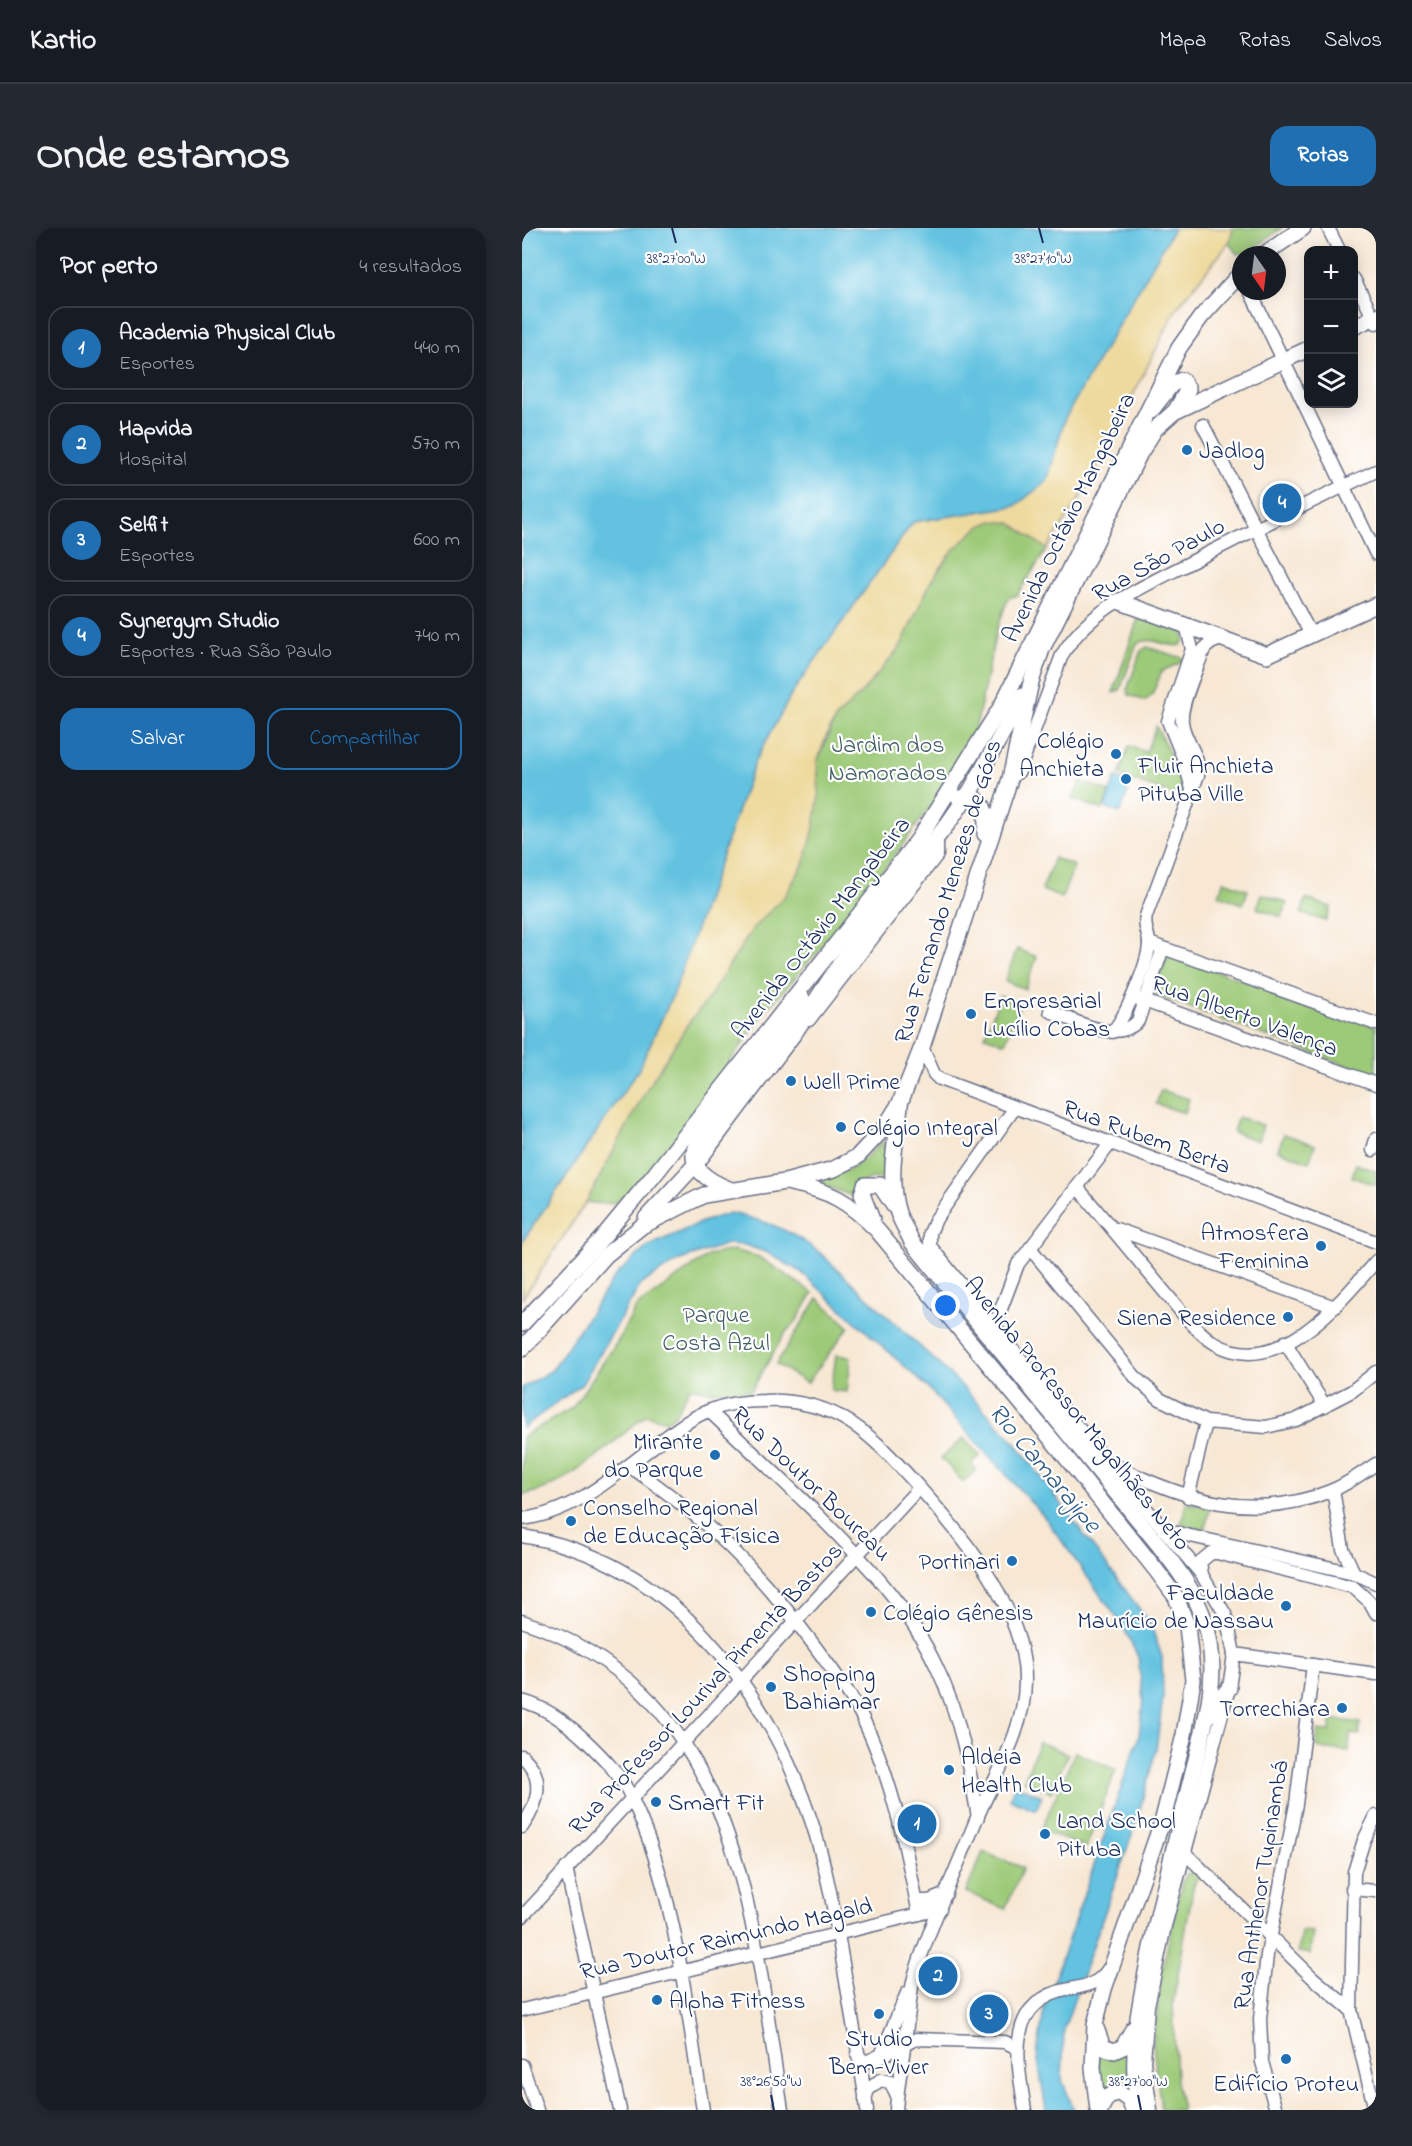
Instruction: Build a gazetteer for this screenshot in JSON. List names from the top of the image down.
{
  "streets": {
    "main road": ["Avenida Octávio Mangabeira", "Rua Fernando Menezes de Góes", "Avenida Professor Magalhães Neto"],
    "street": [
      "Rua São Paulo",
      "Rua Alberto Valença",
      "Rua Rubem Berta",
      "Rua Doutor Boureau",
      "Rua Professor Lourival Pimenta Bastos",
      "Rua Anthenor Tupinambá",
      "Rua Doutor Raimundo Magald"
    ]
  },
  "crossings": [
    ["Avenida Octávio Mangabeira", "Rua Fernando Menezes de Góes"],
    ["Avenida Octávio Mangabeira", "Avenida Professor Magalhães Neto"],
    ["Rua São Paulo", "Rua Fernando Menezes de Góes"],
    ["Rua Fernando Menezes de Góes", "Rua Rubem Berta"],
    ["Rua Fernando Menezes de Góes", "Avenida Professor Magalhães Neto"],
    ["Rua Rubem Berta", "Avenida Professor Magalhães Neto"],
    ["Rua Doutor Boureau", "Rua Professor Lourival Pimenta Bastos"]
  ],
  "water": ["Rio Camarajipe"],
  "parks": ["Jardim dos Namorados", "Parque Costa Azul"],
  "places": [
    "Jadlog",
    "Colégio Anchieta",
    "Fluir Anchieta Pituba Ville",
    "Empresarial Lucílio Cobas",
    "Well Prime",
    "Colégio Integral",
    "Atmosfera Feminina",
    "Siena Residence",
    "Mirante do Parque",
    "Conselho Regional de Educação Física",
    "Portinari",
    "Faculdade Maurício de Nassau",
    "Colégio Gênesis",
    "Shopping Bahiamar",
    "Torrechiara",
    "Aldeia Health Club",
    "Smart Fit",
    "Land School Pituba",
    "Alpha Fitness",
    "Studio Bem-Viver",
    "Edifício Proteu"
  ],
  "north": "bottom",
  "page": {
    "header": "Kartio",
    "nav": ["Mapa", "Rotas", "Salvos"],
    "title": "Onde estamos",
    "buttons": [
      "Rotas",
      ["Salvar", "Compartilhar"]
    ],
    "heading": ["Por perto", "4 resultados"],
    "map_buttons": ["+", "−"],
    "list": [
      {
        "mark": "1",
        "name": "Academia Physical Club",
        "note": "Esportes",
        "value": "440 m"
      },
      {
        "mark": "2",
        "name": "Hapvida",
        "note": "Hospital",
        "value": "570 m"
      },
      {
        "mark": "3",
        "name": "Selfit",
        "note": "Esportes",
        "value": "600 m"
      },
      {
        "mark": "4",
        "name": "Synergym Studio",
        "note": "Esportes · Rua São Paulo",
        "value": "740 m"
      }
    ],
    "pins": [
      "4",
      "1",
      "2",
      "3"
    ]
  },
  "coordinates": ["38°27'00\"W", "38°27'10\"W", "38°26'50\"W"]
}
